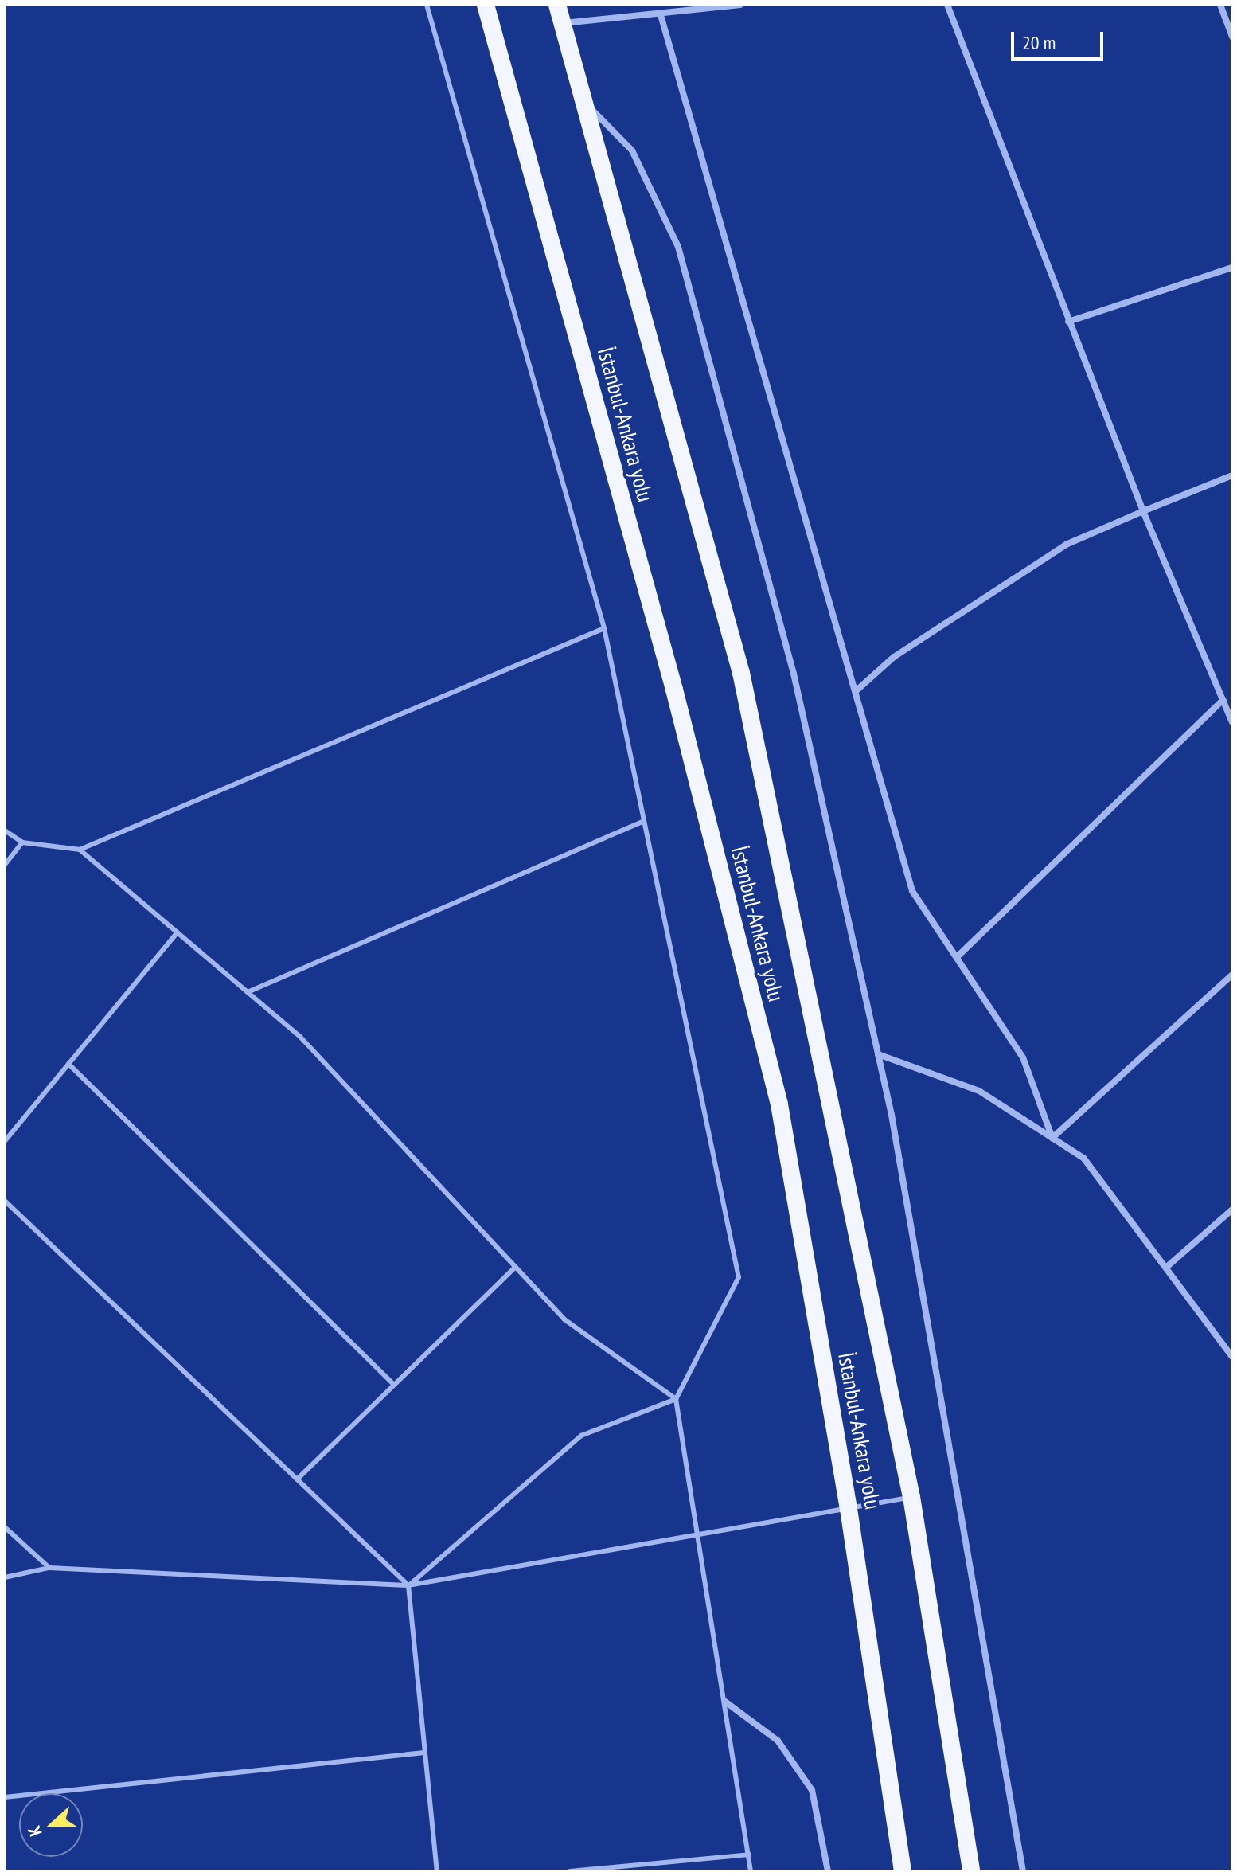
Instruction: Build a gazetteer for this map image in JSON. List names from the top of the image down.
{
  "streets": {
    "highway": ["İstanbul-Ankara yolu"]
  },
  "scale_bar": "20 m",
  "north": "left"
}
